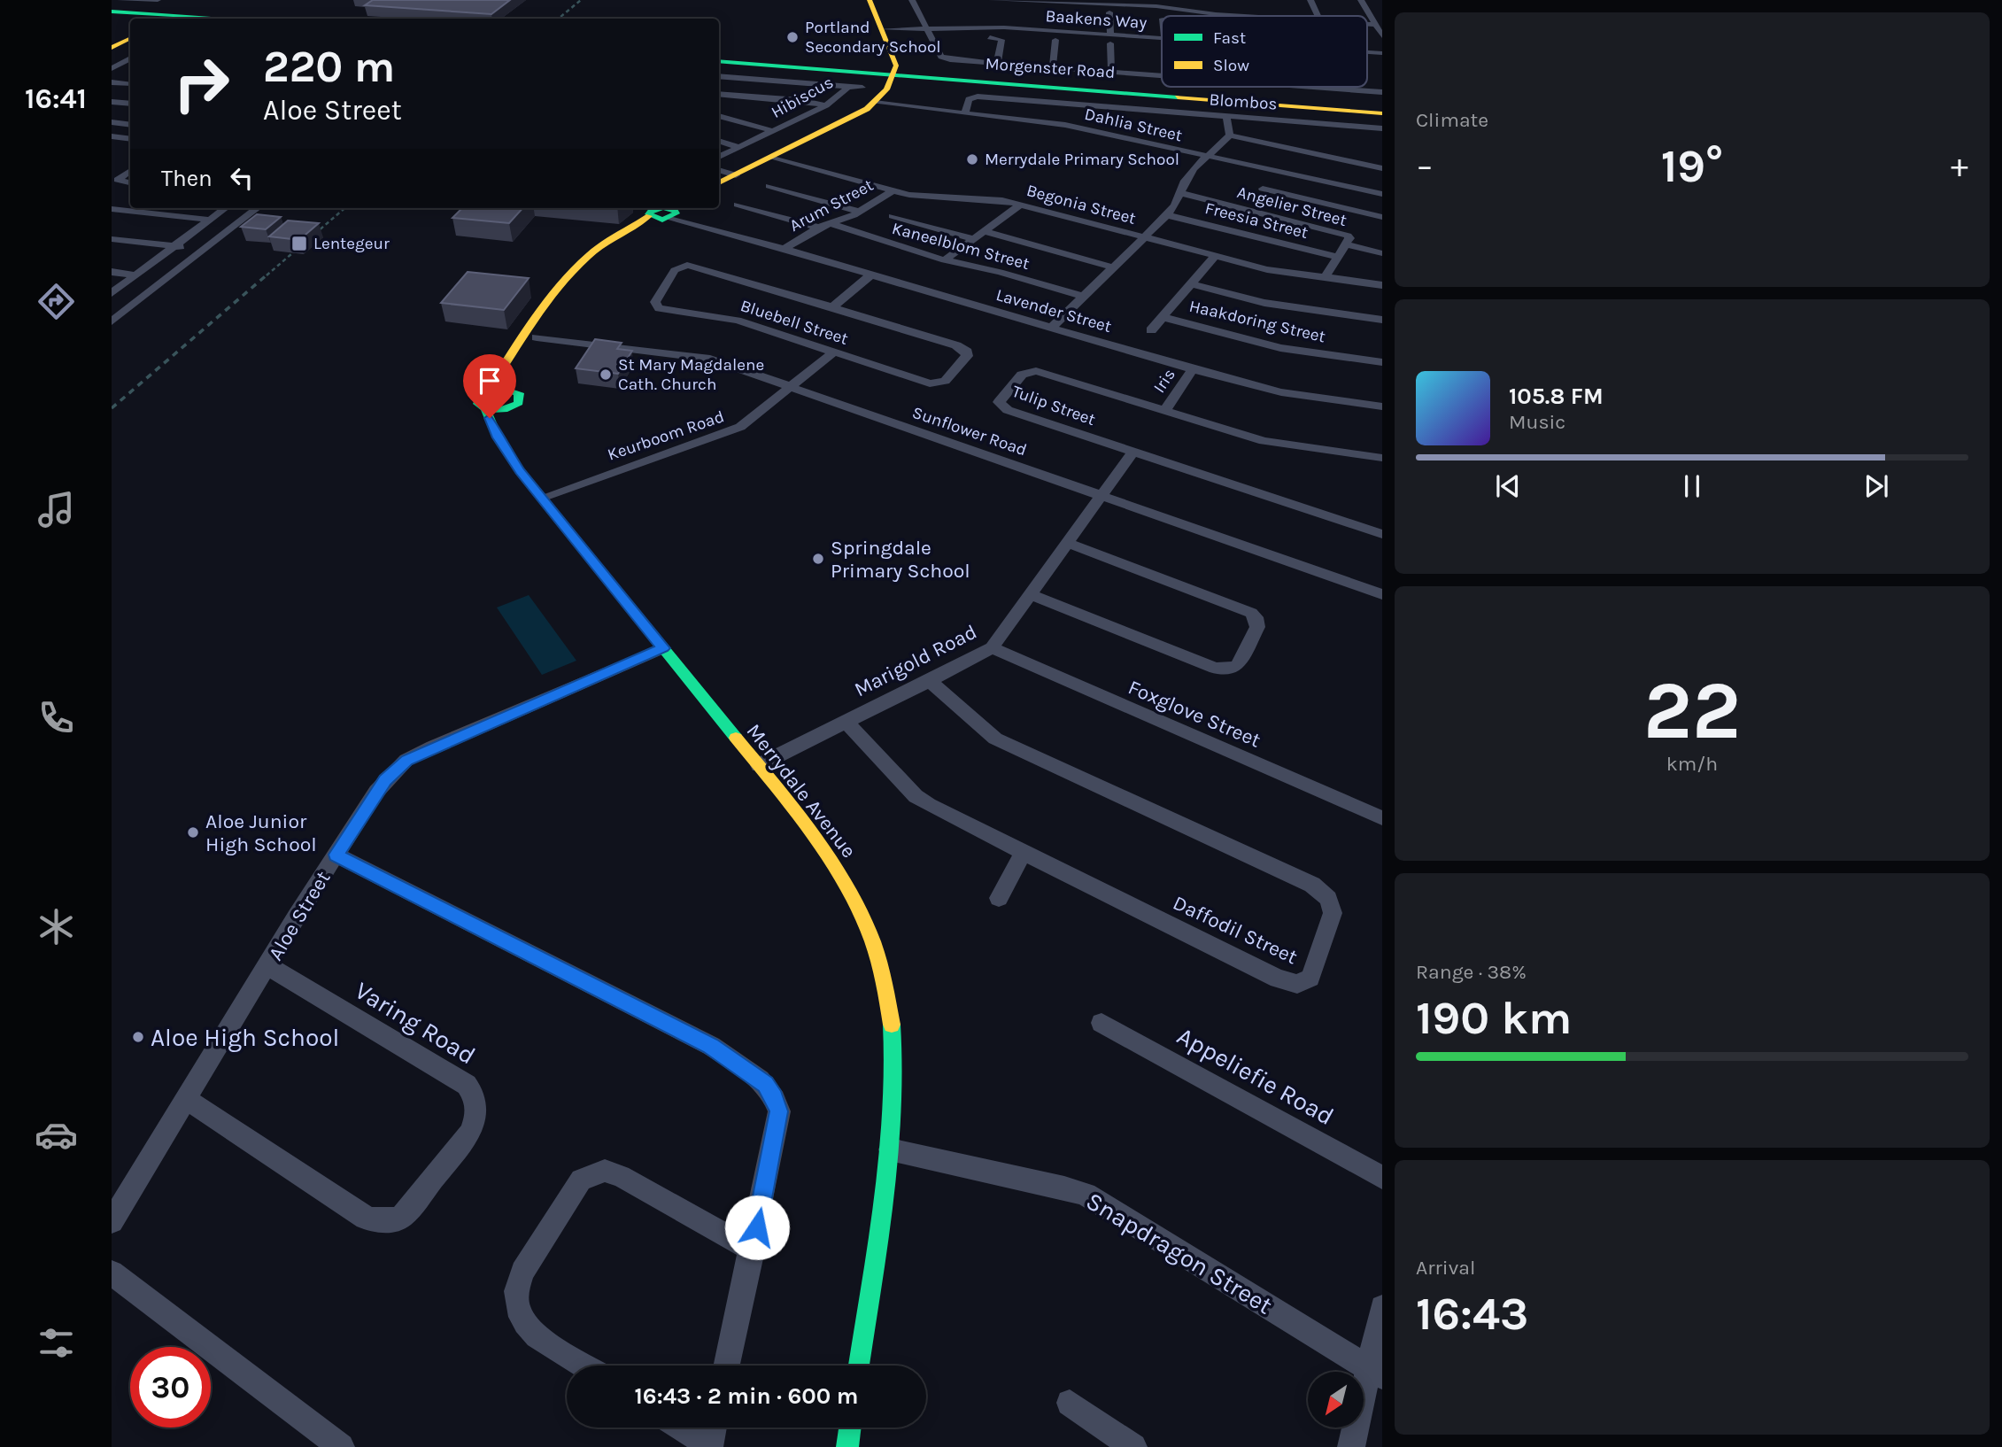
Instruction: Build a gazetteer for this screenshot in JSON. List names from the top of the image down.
{
  "streets": {
    "street": [
      "Baakens Way",
      "Morgenster Road",
      "Hibiscus",
      "Blombos",
      "Dahlia Street",
      "Begonia Street",
      "Arum Street",
      "Angelier Street",
      "Freesia Street",
      "Kaneelblom Street",
      "Lavender Street",
      "Haakdoring Street",
      "Bluebell Street",
      "Iris",
      "Tulip Street",
      "Sunflower Road",
      "Keurboom Road",
      "Marigold Road",
      "Foxglove Street",
      "Merrydale Avenue",
      "Aloe Street",
      "Daffodil Street",
      "Varing Road",
      "Appeliefie Road",
      "Snapdragon Street"
    ]
  },
  "crossings": [
    ["Blombos", "Dahlia Street"],
    ["Begonia Street", "Arum Street"],
    ["Begonia Street", "Angelier Street"],
    ["Arum Street", "Kaneelblom Street"],
    ["Arum Street", "Lavender Street"],
    ["Angelier Street", "Freesia Street"],
    ["Lavender Street", "Bluebell Street"],
    ["Lavender Street", "Iris"],
    ["Bluebell Street", "Keurboom Road"],
    ["Iris", "Tulip Street"],
    ["Sunflower Road", "Keurboom Road"],
    ["Sunflower Road", "Marigold Road"],
    ["Keurboom Road", "Merrydale Avenue"],
    ["Marigold Road", "Foxglove Street"],
    ["Marigold Road", "Merrydale Avenue"],
    ["Marigold Road", "Daffodil Street"],
    ["Merrydale Avenue", "Aloe Street"],
    ["Merrydale Avenue", "Snapdragon Street"],
    ["Aloe Street", "Varing Road"]
  ],
  "places": {
    "other": [
      "Portland Secondary School",
      "Merrydale Primary School",
      "St Mary Magdalene Cath. Church",
      "Springdale Primary School",
      "Aloe Junior High School",
      "Aloe High School"
    ],
    "transit": ["Lentegeur"]
  },
  "legend": ["Fast", "Slow"],
  "north": "bottom left",
  "page": {
    "tabs": "16:41",
    "tile": [
      "Climate",
      ["22", "km/h"],
      ["Range · 38%", "190 km"],
      ["Arrival", "16:43"]
    ],
    "turn": ["220 m", "Aloe Street"],
    "heat": ["−", "19°", "+"],
    "then": "Then",
    "song": ["105.8 FM", "Music"],
    "limit": "30",
    "trip": "16:43 · 2 min · 600 m"
  }
}
